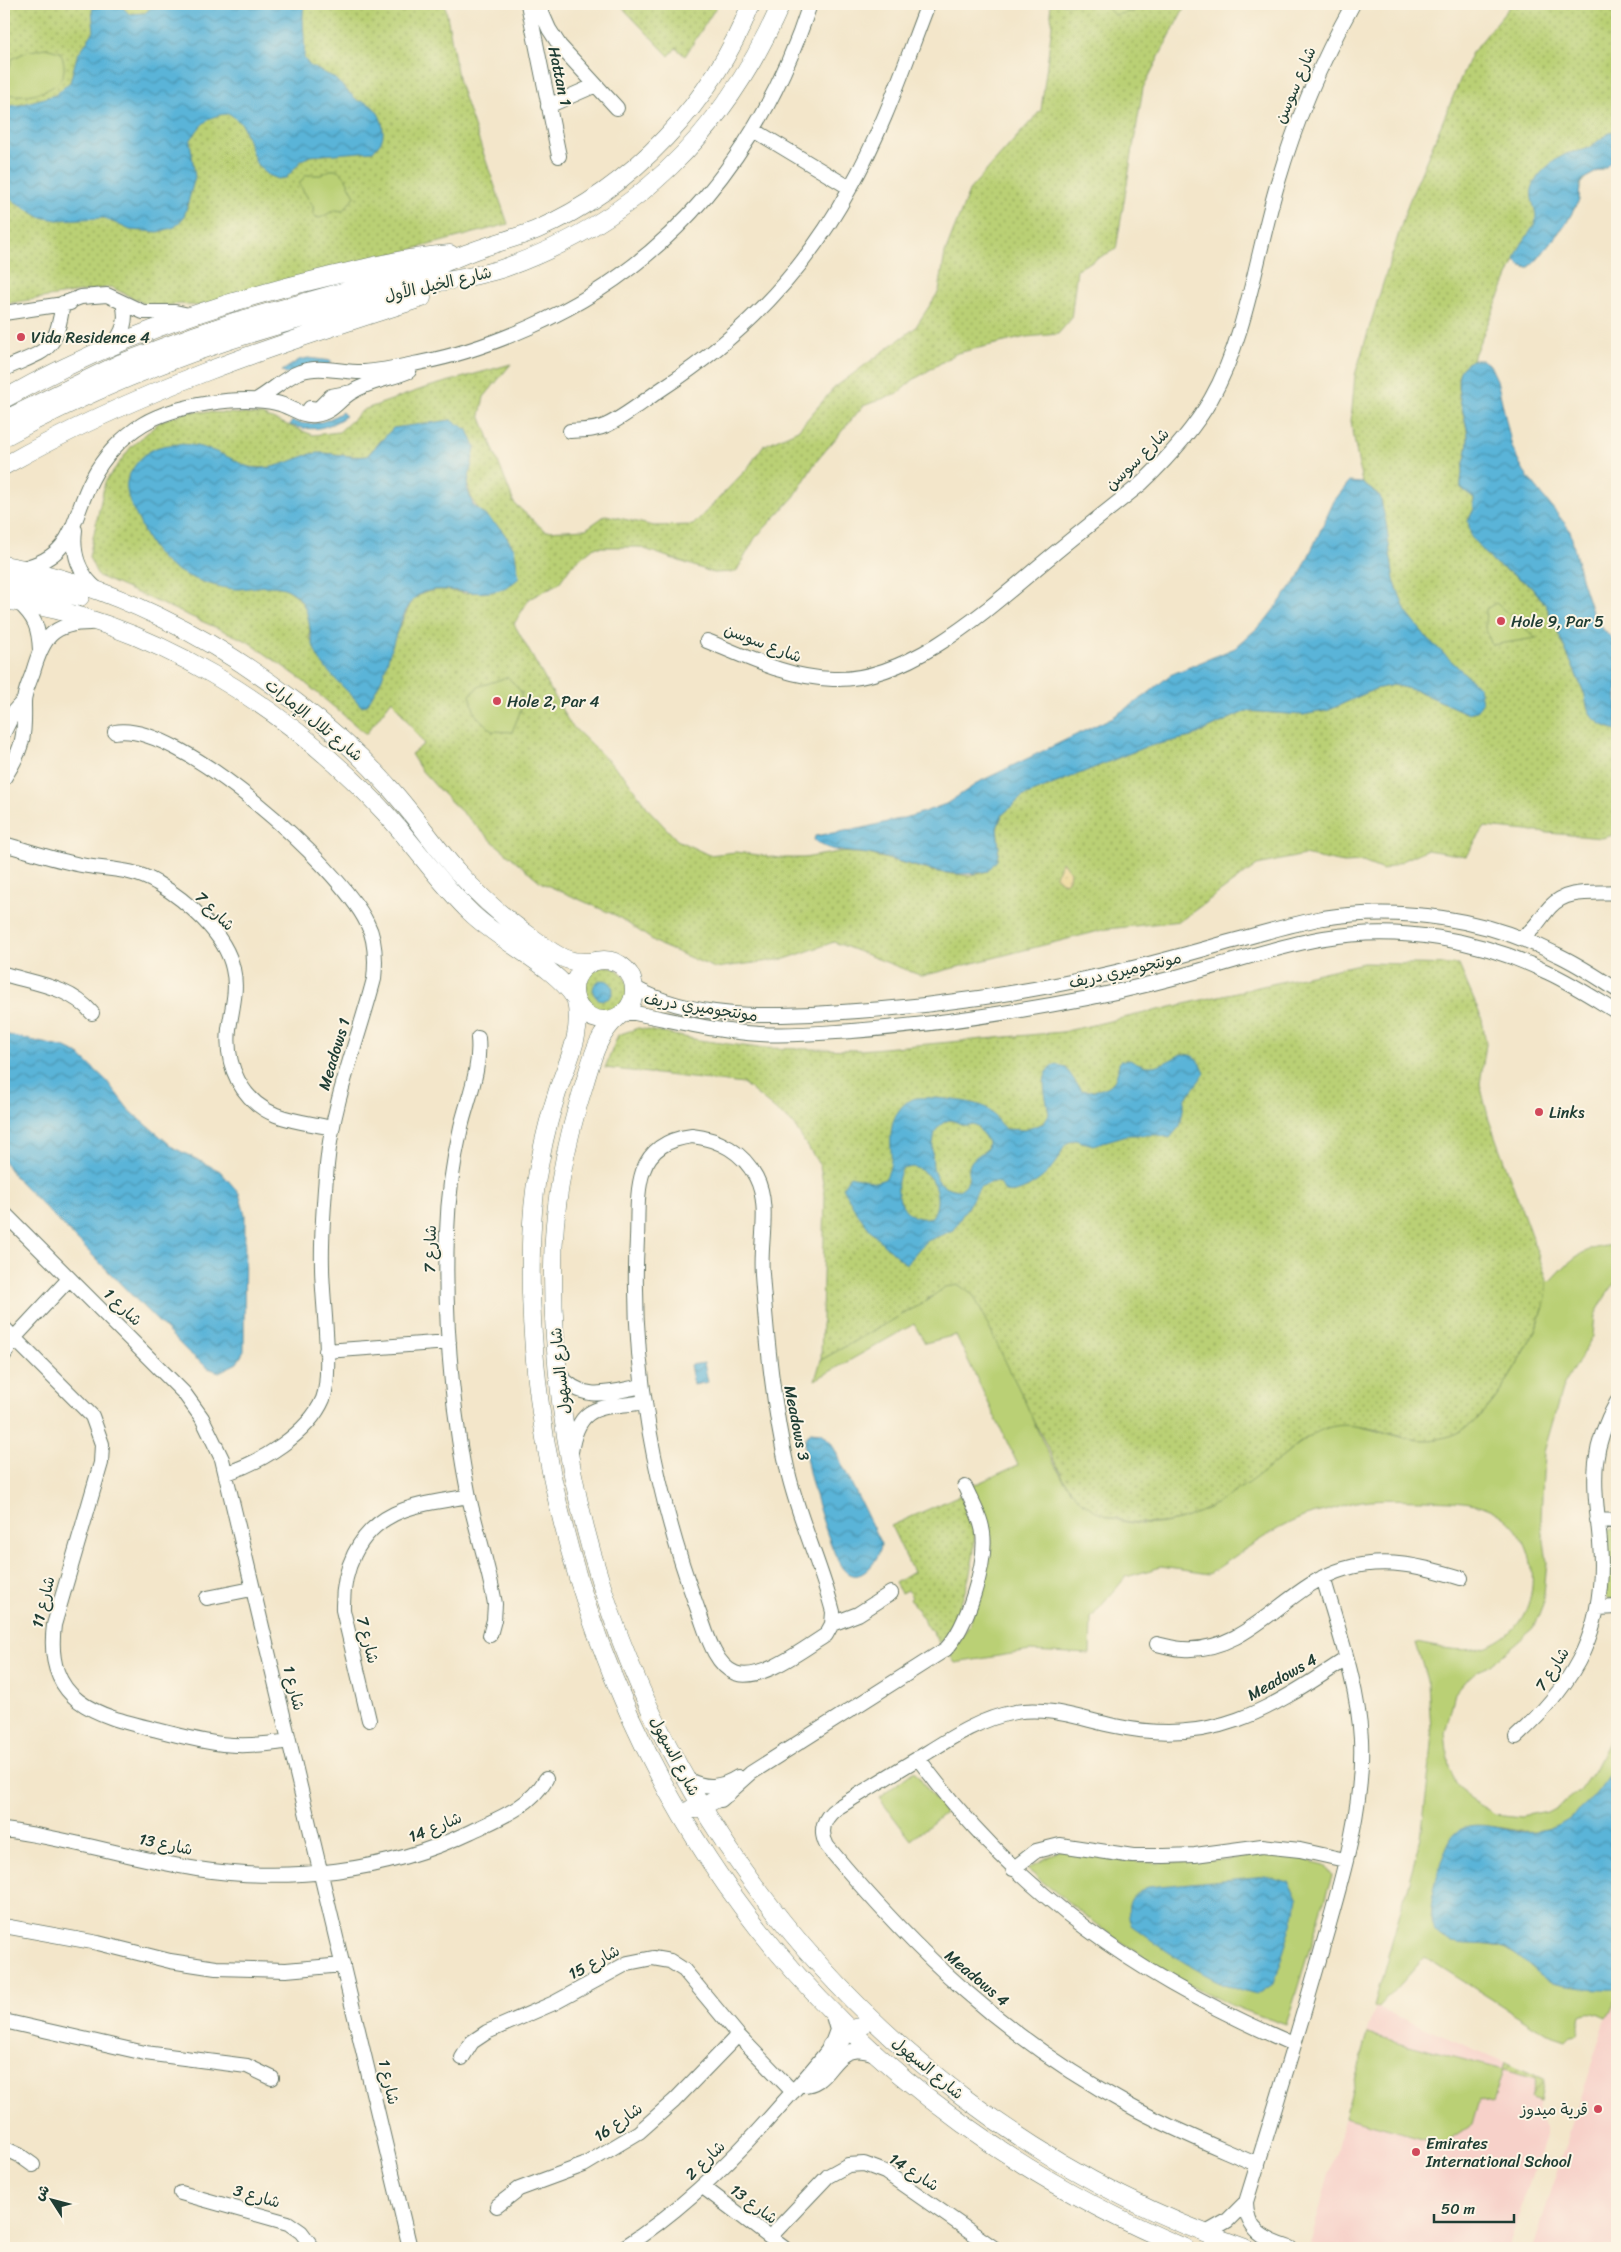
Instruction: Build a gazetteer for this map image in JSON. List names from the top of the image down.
{
  "streets": {
    "main road": ["شارع الخيل الأول", "شارع تلال الإمارات", "شارع السهول"],
    "street": [
      "Hattan 1",
      "شارع سوسن",
      "شارع 7",
      "مونتجوميري دريف",
      "Meadows 1",
      "شارع 1",
      "Meadows 3",
      "شارع 11",
      "Meadows 4",
      "شارع 14",
      "شارع 13",
      "شارع 15",
      "شارع 16",
      "شارع 2",
      "شارع 3"
    ]
  },
  "crossings": [
    ["شارع تلال الإمارات", "مونتجوميري دريف"],
    ["شارع تلال الإمارات", "شارع السهول"],
    ["شارع 7", "Meadows 1"],
    ["مونتجوميري دريف", "شارع السهول"],
    ["Meadows 1", "شارع 1"],
    ["شارع 1", "شارع 11"],
    ["شارع 1", "شارع 14"],
    ["شارع 1", "شارع 13"],
    ["شارع 14", "شارع 13"],
    ["شارع 13", "شارع 2"],
    ["شارع 15", "شارع 16"],
    ["شارع 15", "شارع 2"]
  ],
  "places": [
    "Vida Residence 4",
    "Hole 9, Par 5",
    "Hole 2, Par 4",
    "Links",
    "قرية ميدوز",
    "Emirates International School"
  ],
  "scale_bar": "50 m",
  "north": "top left"
}
